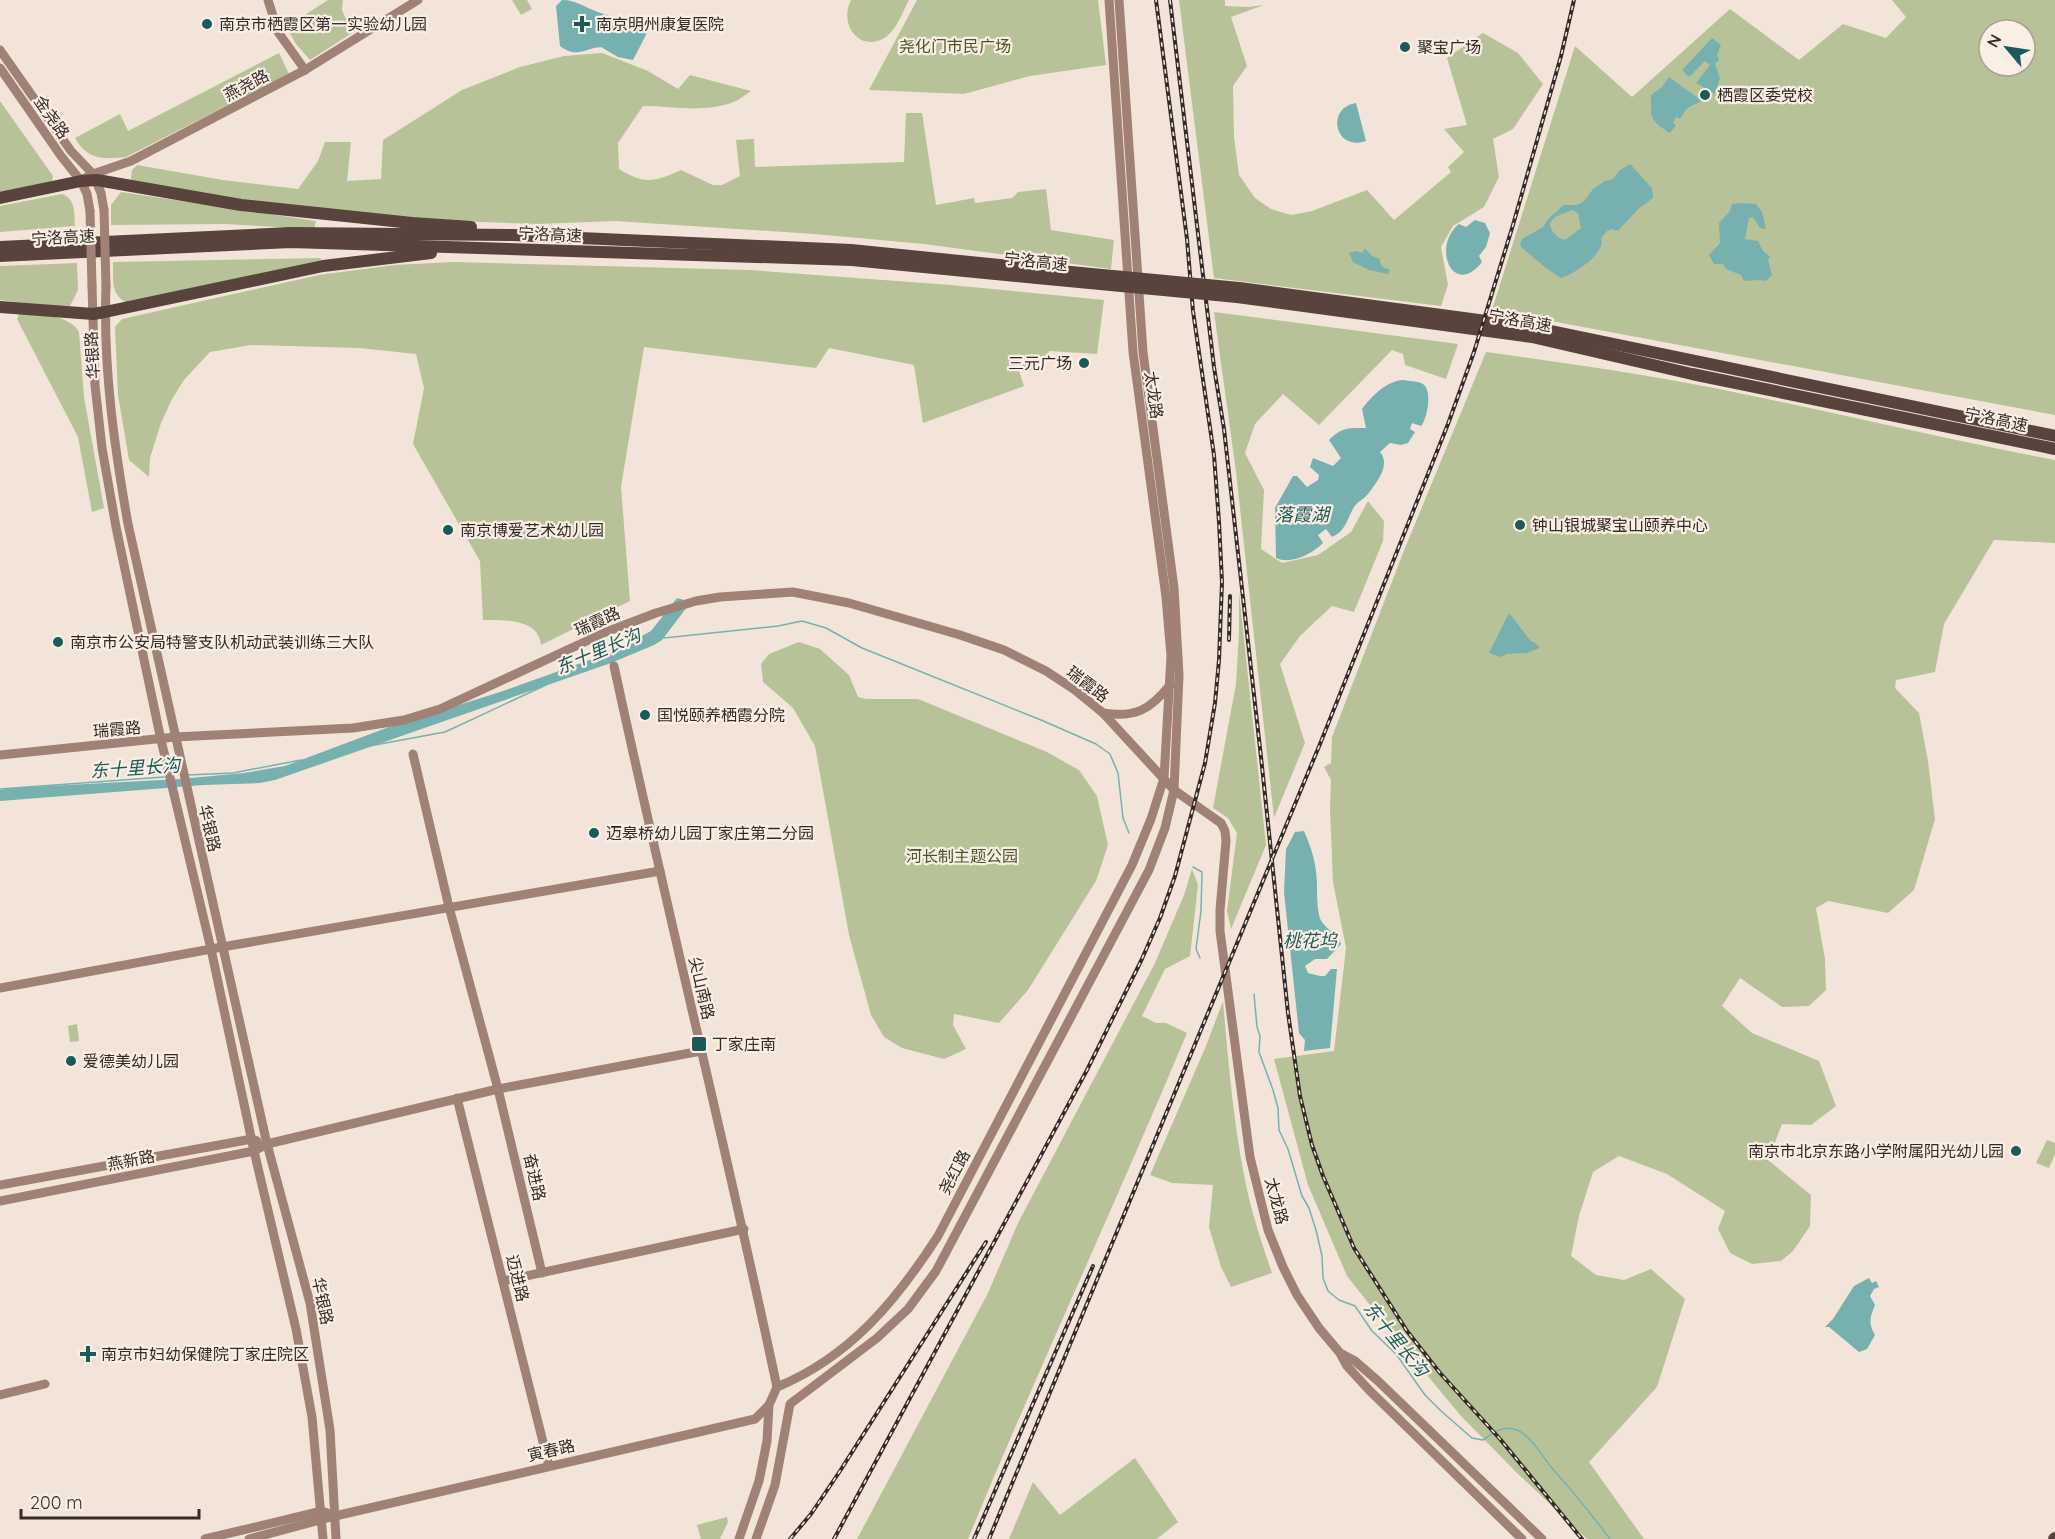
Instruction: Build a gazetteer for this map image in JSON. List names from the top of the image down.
{
  "streets": {
    "highway": ["宁洛高速"],
    "main road": [
      "燕尧路",
      "金尧路",
      "华银路",
      "太龙路",
      "瑞霞路",
      "尖山南路",
      "燕新路",
      "尧红路",
      "奋进路",
      "迈进路",
      "寅春路"
    ]
  },
  "crossings": [
    ["燕尧路", "金尧路"],
    ["燕尧路", "华银路"],
    ["金尧路", "华银路"],
    ["华银路", "瑞霞路"],
    ["华银路", "燕新路"],
    ["华银路", "寅春路"],
    ["太龙路", "瑞霞路"],
    ["太龙路", "尧红路"],
    ["瑞霞路", "尧红路"],
    ["尖山南路", "燕新路"],
    ["尖山南路", "尧红路"],
    ["燕新路", "奋进路"],
    ["燕新路", "迈进路"],
    ["迈进路", "寅春路"]
  ],
  "water": ["落霞湖", "东十里长沟", "桃花坞"],
  "parks": ["尧化门市民广场", "河长制主题公园"],
  "places": {
    "other": [
      "南京市栖霞区第一实验幼儿园",
      "聚宝广场",
      "栖霞区委党校",
      "三元广场",
      "钟山银城聚宝山颐养中心",
      "南京博爱艺术幼儿园",
      "南京市公安局特警支队机动武装训练三大队",
      "国悦颐养栖霞分院",
      "迈皋桥幼儿园丁家庄第二分园",
      "爱德美幼儿园",
      "南京市北京东路小学附属阳光幼儿园"
    ],
    "health": ["南京明州康复医院", "南京市妇幼保健院丁家庄院区"],
    "transit": ["丁家庄南"]
  },
  "scale_bar": "200 m",
  "north": "top left"
}
